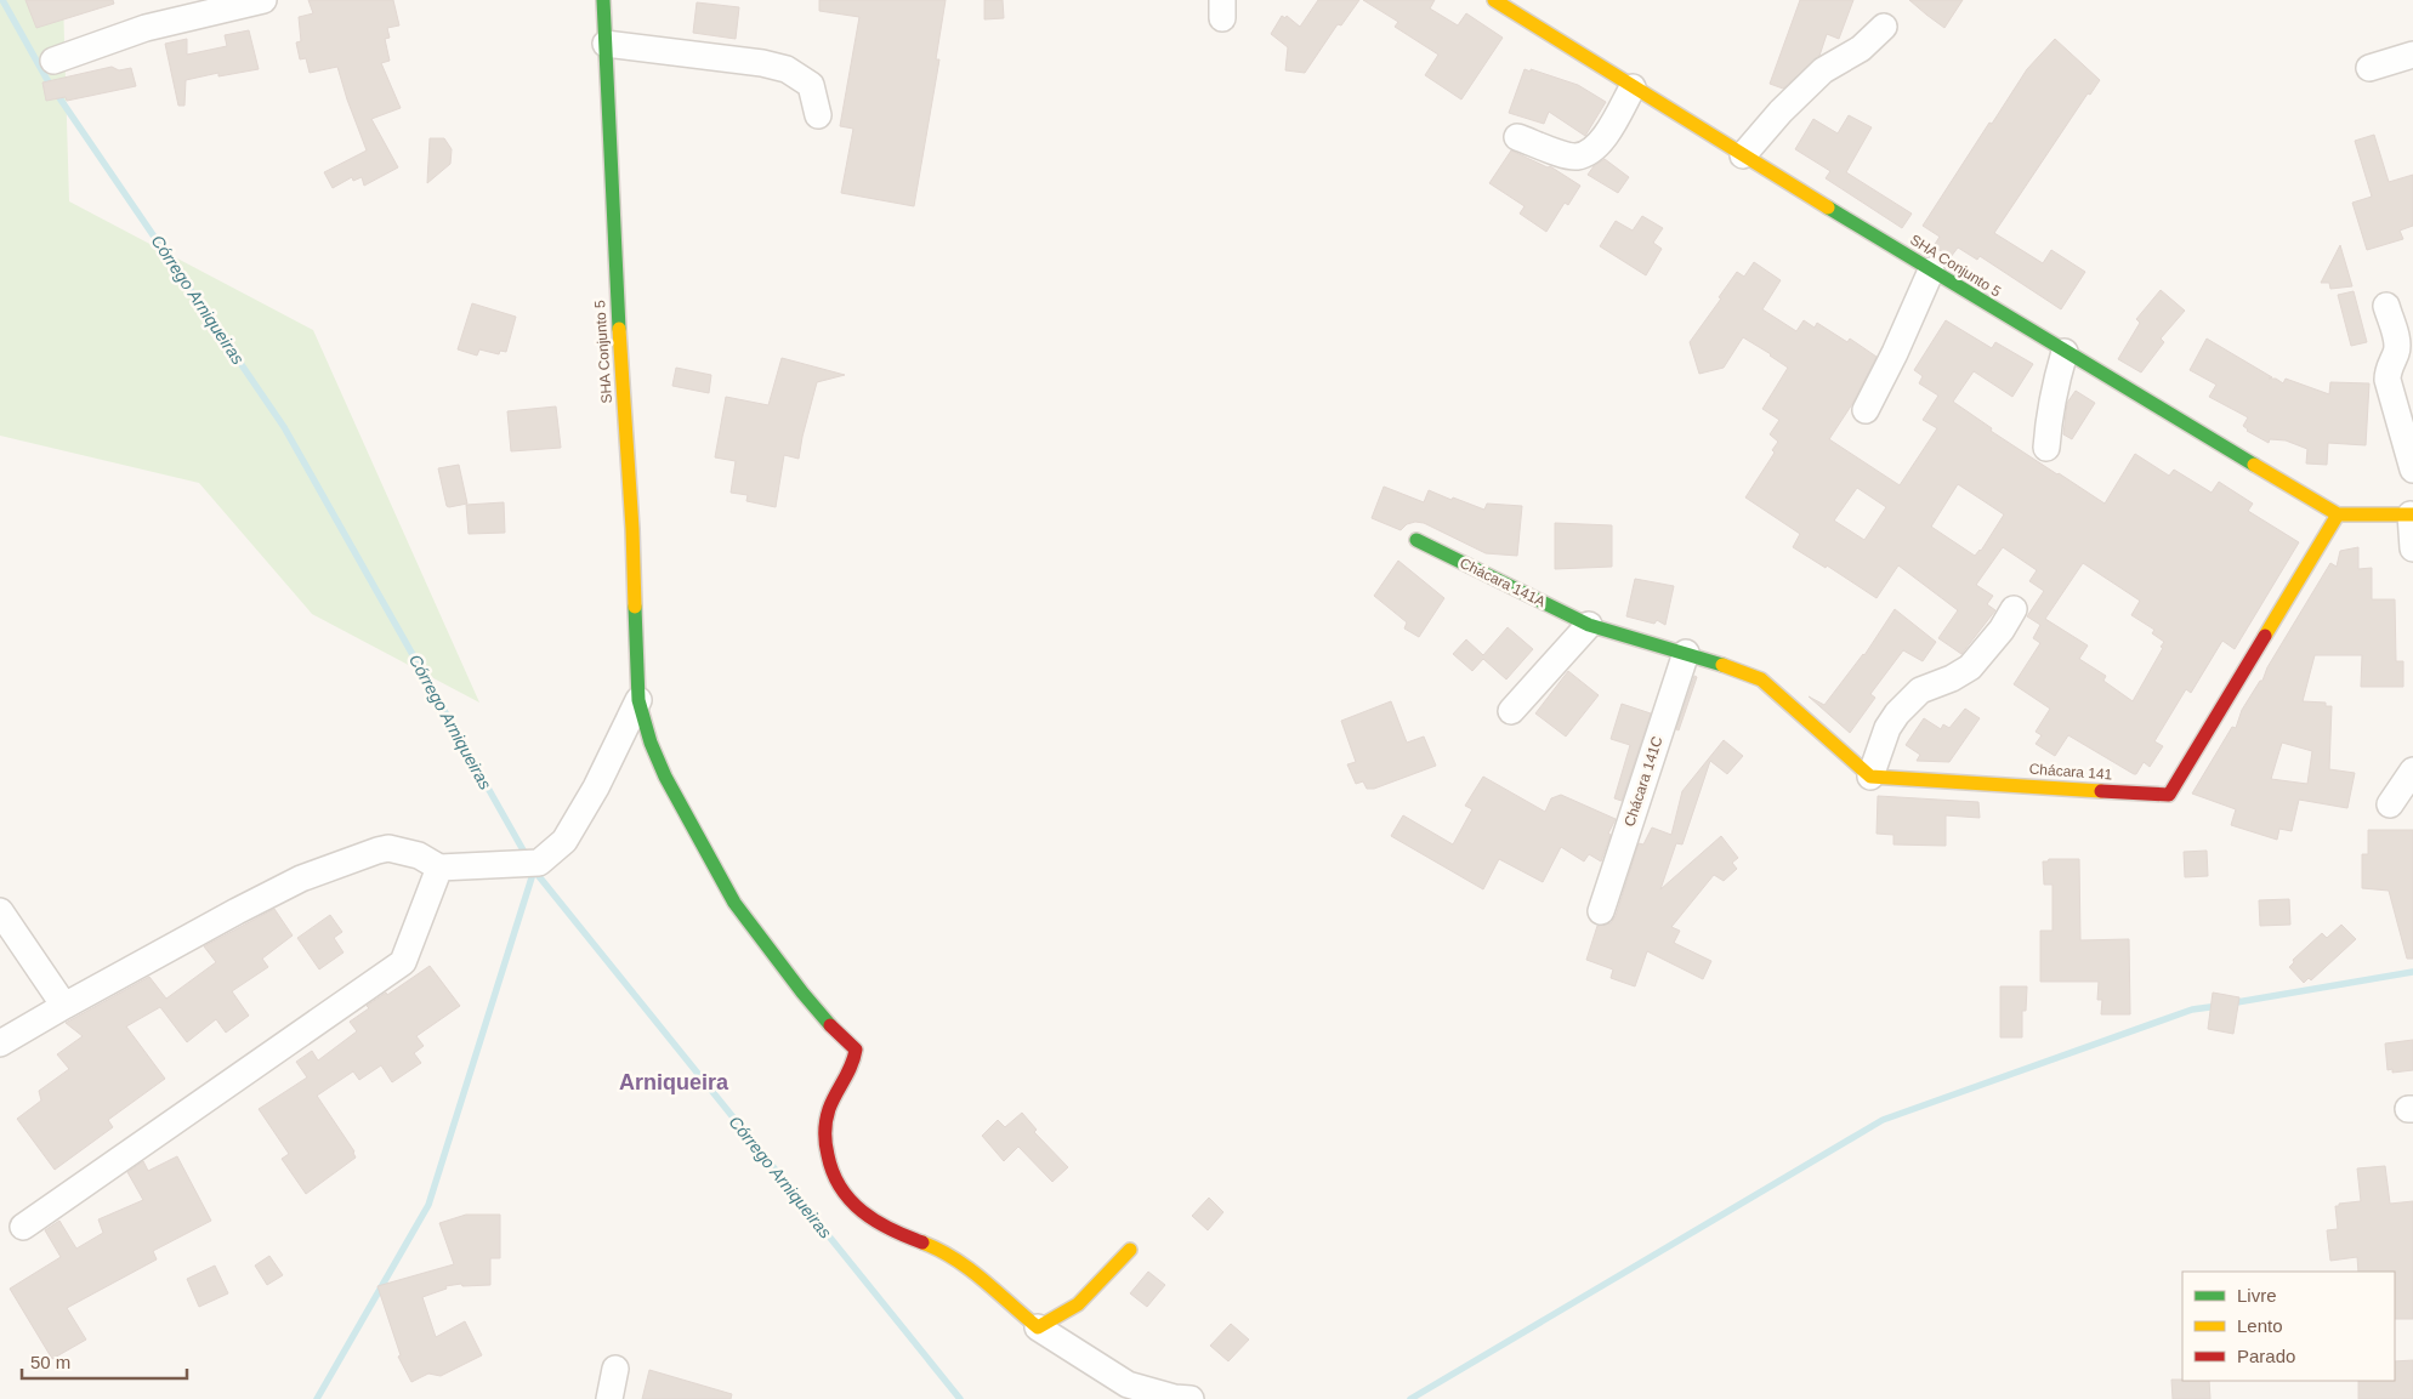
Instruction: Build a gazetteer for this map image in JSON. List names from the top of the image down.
{
  "streets": {
    "street": [
      "SHA Conjunto 5",
      "Chácara 141A",
      "Chácara 141",
      "Chácara 141C"
    ]
  },
  "crossings": [
    ["SHA Conjunto 5", "Chácara 141"],
    ["Chácara 141A", "Chácara 141C"]
  ],
  "districts": ["Arniqueira"],
  "water": ["Córrego Arniqueiras"],
  "legend": ["Livre", "Lento", "Parado"],
  "scale_bar": "50 m"
}
